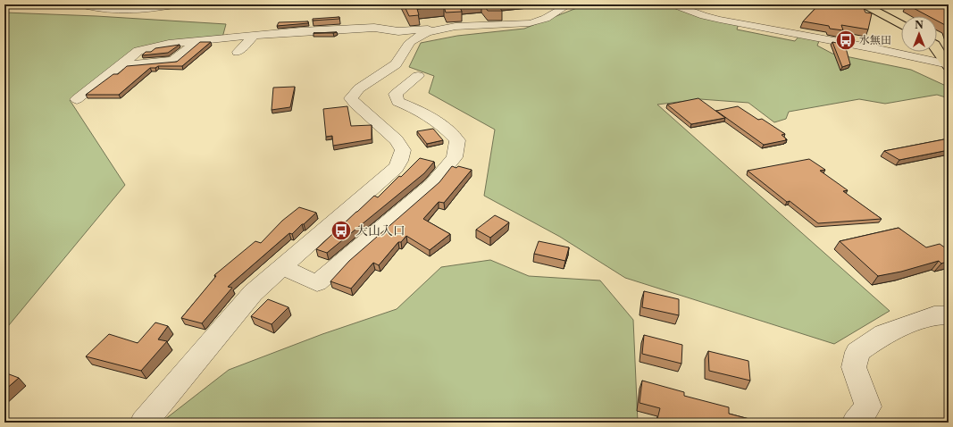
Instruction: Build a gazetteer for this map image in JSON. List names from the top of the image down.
{
  "places": {
    "bus stop": ["水無田", "大山入口"]
  },
  "north": "top"
}
